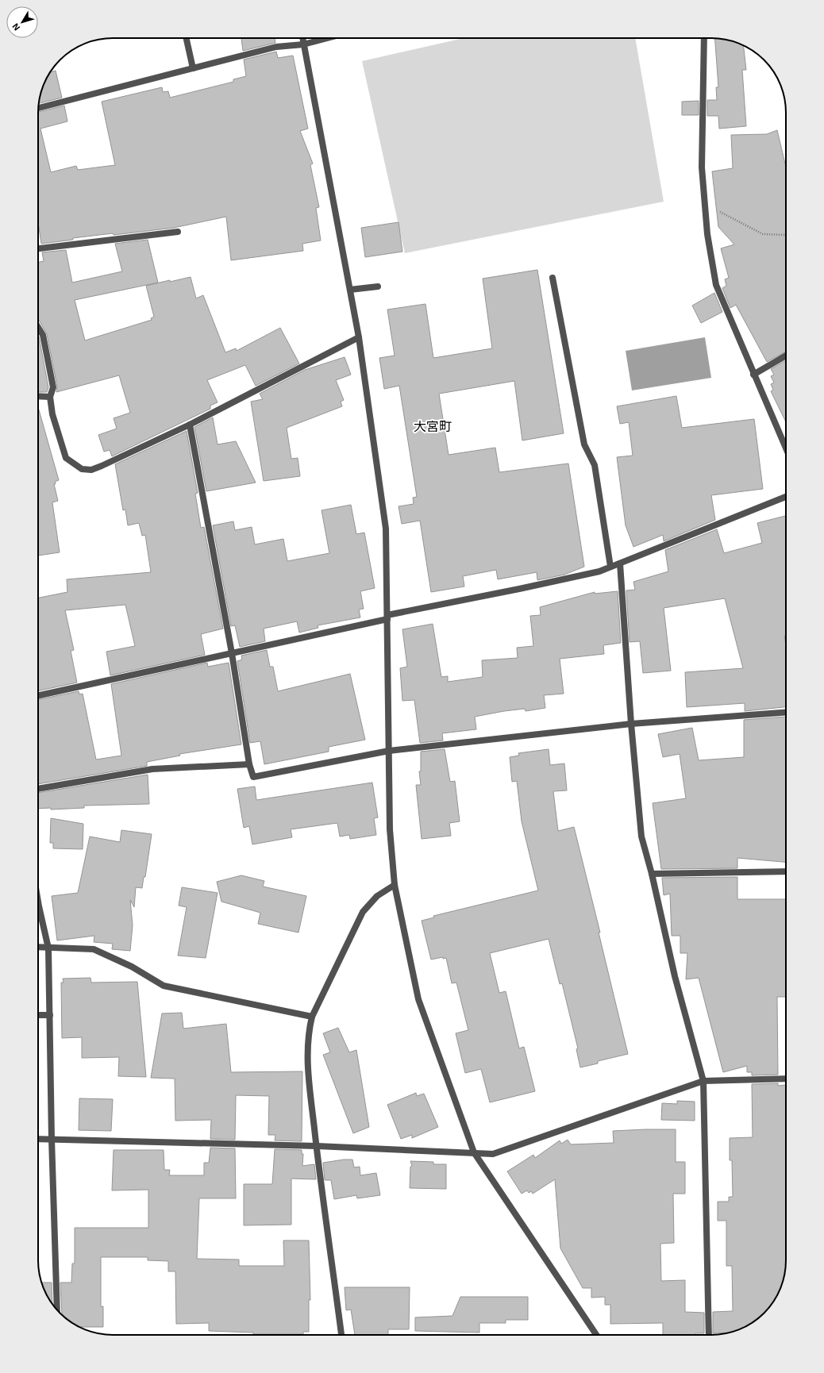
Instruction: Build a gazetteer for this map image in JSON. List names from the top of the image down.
{
  "districts": ["大宮町"],
  "north": "bottom left"
}
